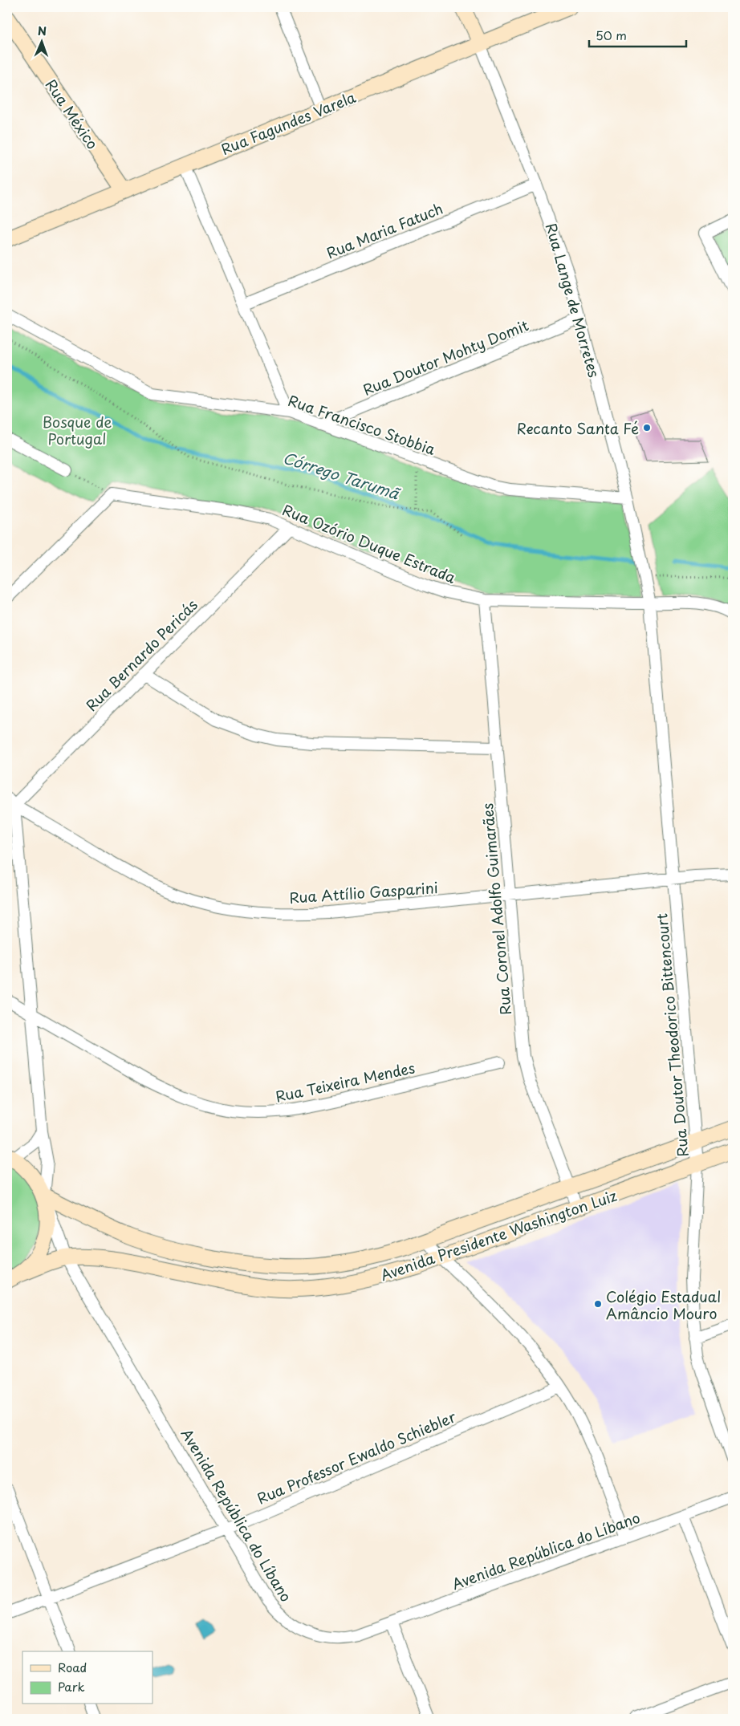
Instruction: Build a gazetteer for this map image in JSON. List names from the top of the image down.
{
  "streets": {
    "street": [
      "Rua México",
      "Rua Fagundes Varela",
      "Rua Maria Fatuch",
      "Rua Lange de Morretes",
      "Rua Doutor Mohty Domit",
      "Rua Francisco Stobbia",
      "Rua Ozório Duque Estrada",
      "Rua Bernardo Pericás",
      "Rua Attílio Gasparini",
      "Rua Coronel Adolfo Guimarães",
      "Rua Doutor Theodorico Bittencourt",
      "Rua Teixeira Mendes",
      "Avenida Presidente Washington Luiz",
      "Rua Professor Ewaldo Schiebler",
      "Avenida República do Líbano"
    ]
  },
  "crossings": [
    ["Rua México", "Rua Fagundes Varela"],
    ["Rua Fagundes Varela", "Rua Lange de Morretes"],
    ["Rua Maria Fatuch", "Rua Lange de Morretes"],
    ["Rua Lange de Morretes", "Rua Doutor Mohty Domit"],
    ["Rua Lange de Morretes", "Rua Francisco Stobbia"],
    ["Rua Lange de Morretes", "Rua Ozório Duque Estrada"],
    ["Rua Lange de Morretes", "Rua Doutor Theodorico Bittencourt"],
    ["Rua Doutor Mohty Domit", "Rua Francisco Stobbia"],
    ["Rua Ozório Duque Estrada", "Rua Bernardo Pericás"],
    ["Rua Ozório Duque Estrada", "Rua Coronel Adolfo Guimarães"],
    ["Rua Ozório Duque Estrada", "Rua Doutor Theodorico Bittencourt"],
    ["Rua Bernardo Pericás", "Rua Attílio Gasparini"],
    ["Rua Attílio Gasparini", "Rua Coronel Adolfo Guimarães"],
    ["Rua Attílio Gasparini", "Rua Doutor Theodorico Bittencourt"],
    ["Rua Coronel Adolfo Guimarães", "Avenida Presidente Washington Luiz"],
    ["Rua Doutor Theodorico Bittencourt", "Avenida Presidente Washington Luiz"],
    ["Avenida Presidente Washington Luiz", "Avenida República do Líbano"],
    ["Rua Professor Ewaldo Schiebler", "Avenida República do Líbano"]
  ],
  "water": ["Córrego Tarumã"],
  "parks": ["Bosque de Portugal"],
  "places": ["Recanto Santa Fé", "Colégio Estadual Amâncio Mouro"],
  "legend": ["Road", "Park"],
  "scale_bar": "50 m",
  "north": "top"
}
